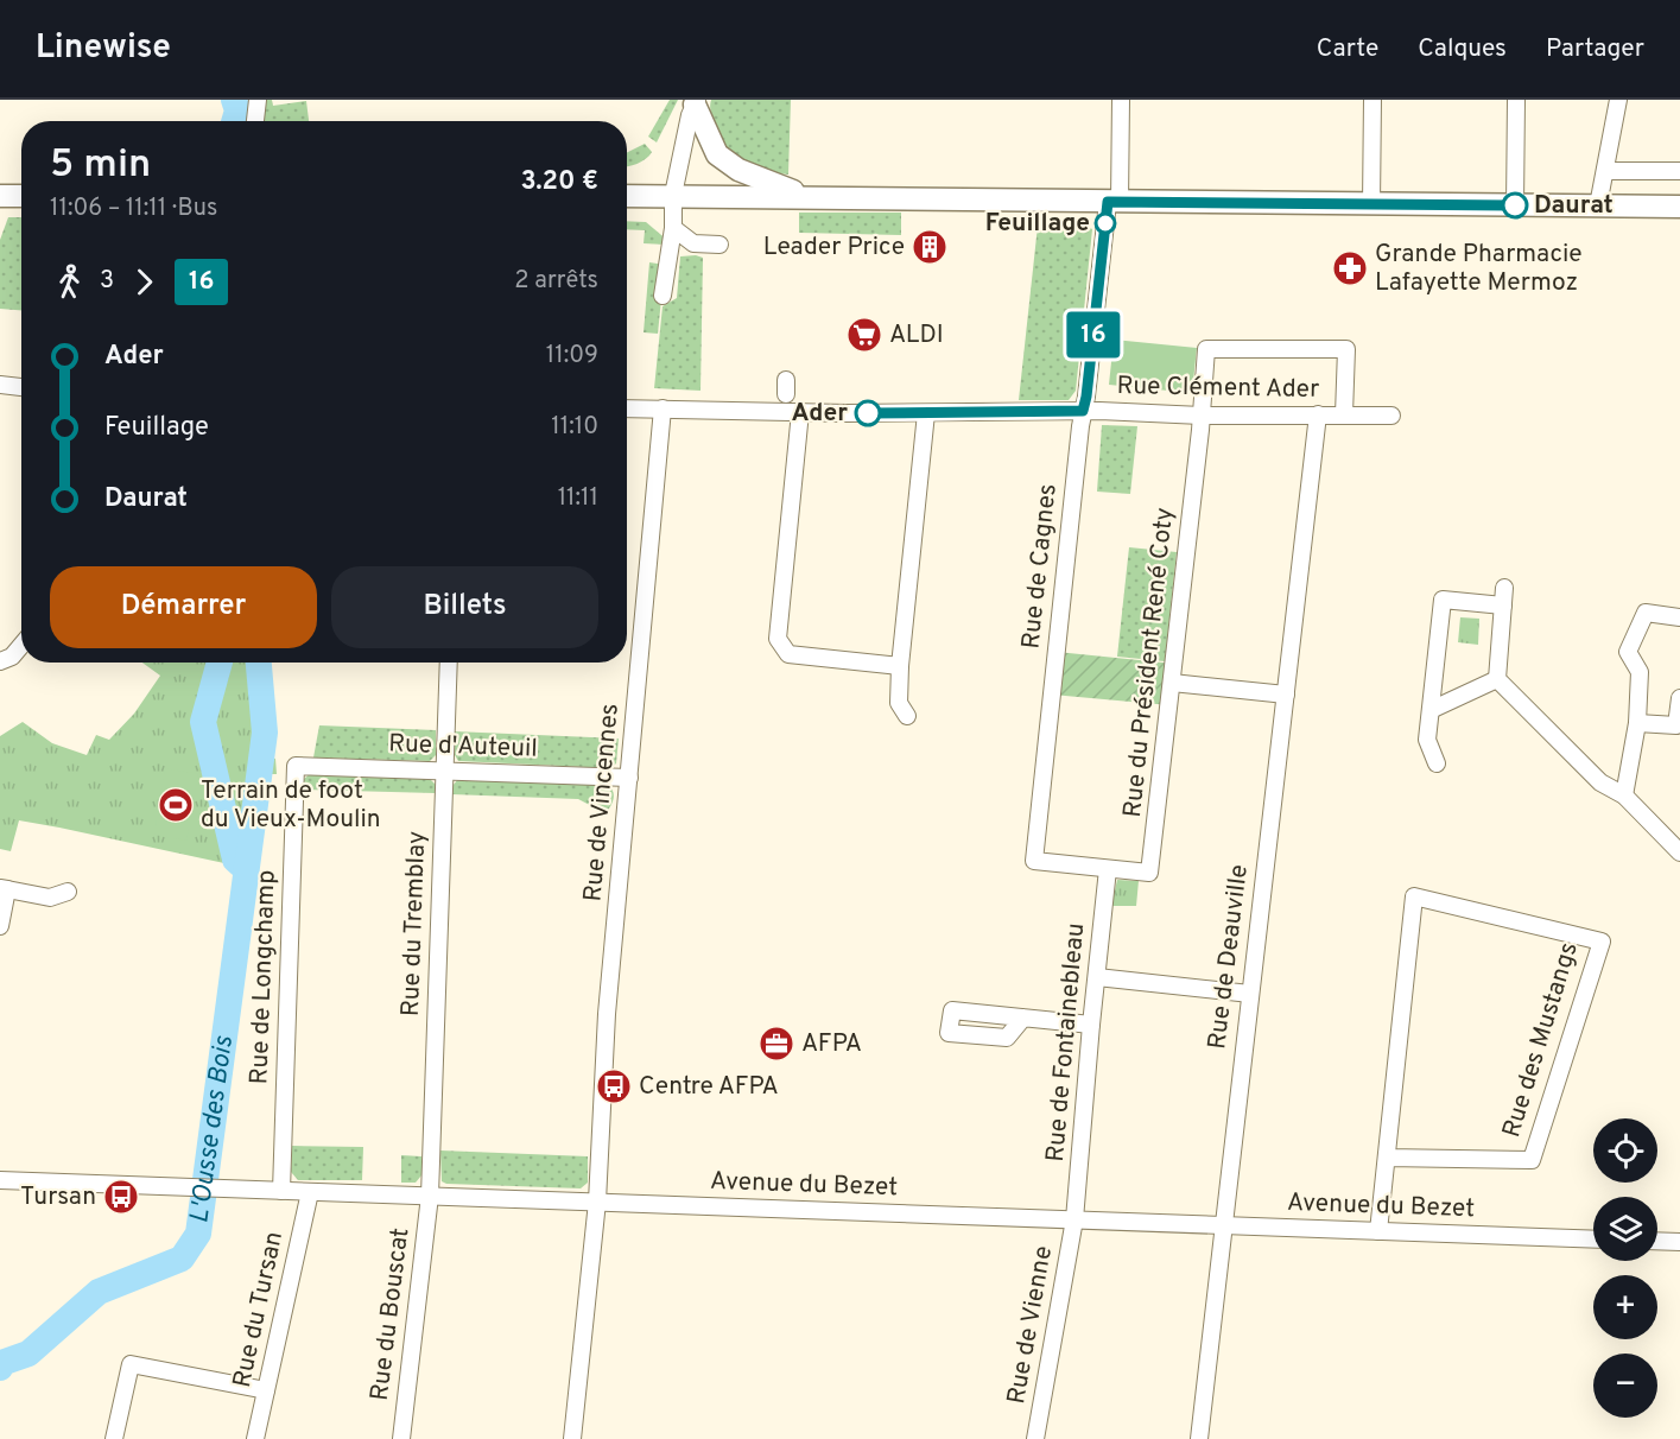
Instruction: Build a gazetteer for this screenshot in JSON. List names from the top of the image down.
{
  "streets": {
    "street": [
      "Rue Clément Ader",
      "Rue de Cagnes",
      "Rue du Président René Coty",
      "Rue d'Auteuil",
      "Rue de Vincennes",
      "Rue du Tremblay",
      "Rue de Deauville",
      "Rue de Longchamp",
      "Rue des Mustangs",
      "Rue de Fontainebleau",
      "Avenue du Bezet",
      "Rue du Tursan",
      "Rue du Bouscat",
      "Rue de Vienne"
    ]
  },
  "crossings": [
    ["Rue Clément Ader", "Rue de Cagnes"],
    ["Rue Clément Ader", "Rue du Président René Coty"],
    ["Rue Clément Ader", "Rue de Vincennes"],
    ["Rue Clément Ader", "Rue de Deauville"],
    ["Rue de Cagnes", "Rue du Président René Coty"],
    ["Rue de Cagnes", "Rue de Fontainebleau"],
    ["Rue du Président René Coty", "Rue de Fontainebleau"],
    ["Rue d'Auteuil", "Rue de Vincennes"],
    ["Rue d'Auteuil", "Rue du Tremblay"],
    ["Rue d'Auteuil", "Rue de Longchamp"],
    ["Rue de Vincennes", "Avenue du Bezet"],
    ["Rue du Tremblay", "Avenue du Bezet"],
    ["Rue du Tremblay", "Rue du Bouscat"],
    ["Rue de Deauville", "Avenue du Bezet"],
    ["Rue de Longchamp", "Avenue du Bezet"],
    ["Rue des Mustangs", "Avenue du Bezet"],
    ["Rue de Fontainebleau", "Avenue du Bezet"],
    ["Rue de Fontainebleau", "Rue de Vienne"],
    ["Avenue du Bezet", "Rue du Tursan"],
    ["Avenue du Bezet", "Rue du Bouscat"],
    ["Avenue du Bezet", "Rue de Vienne"]
  ],
  "water": ["L'Ousse des Bois"],
  "places": {
    "other": ["Daurat", "Feuillage", "Ader"],
    "building": ["Leader Price"],
    "pharmacy": ["Grande Pharmacie Lafayette Mermoz"],
    "supermarket": ["ALDI"],
    "sports": ["Terrain de foot du Vieux-Moulin"],
    "office": ["AFPA"],
    "bus stop": ["Centre AFPA", "Tursan"]
  },
  "lines": ["bus line 16"],
  "page": {
    "header": "Linewise",
    "nav": ["Carte", "Calques", "Partager"],
    "on_map": "16",
    "heading": ["5 min", "11:06 – 11:11 · Bus", "3.20 €"],
    "legs": ["3", "16", "2 arrêts"],
    "list": [
      {
        "name": "Ader",
        "value": "11:09"
      },
      {
        "name": "Feuillage",
        "value": "11:10"
      },
      {
        "name": "Daurat",
        "value": "11:11"
      }
    ],
    "buttons": ["Démarrer", "Billets"],
    "map_buttons": ["+", "−"]
  }
}
